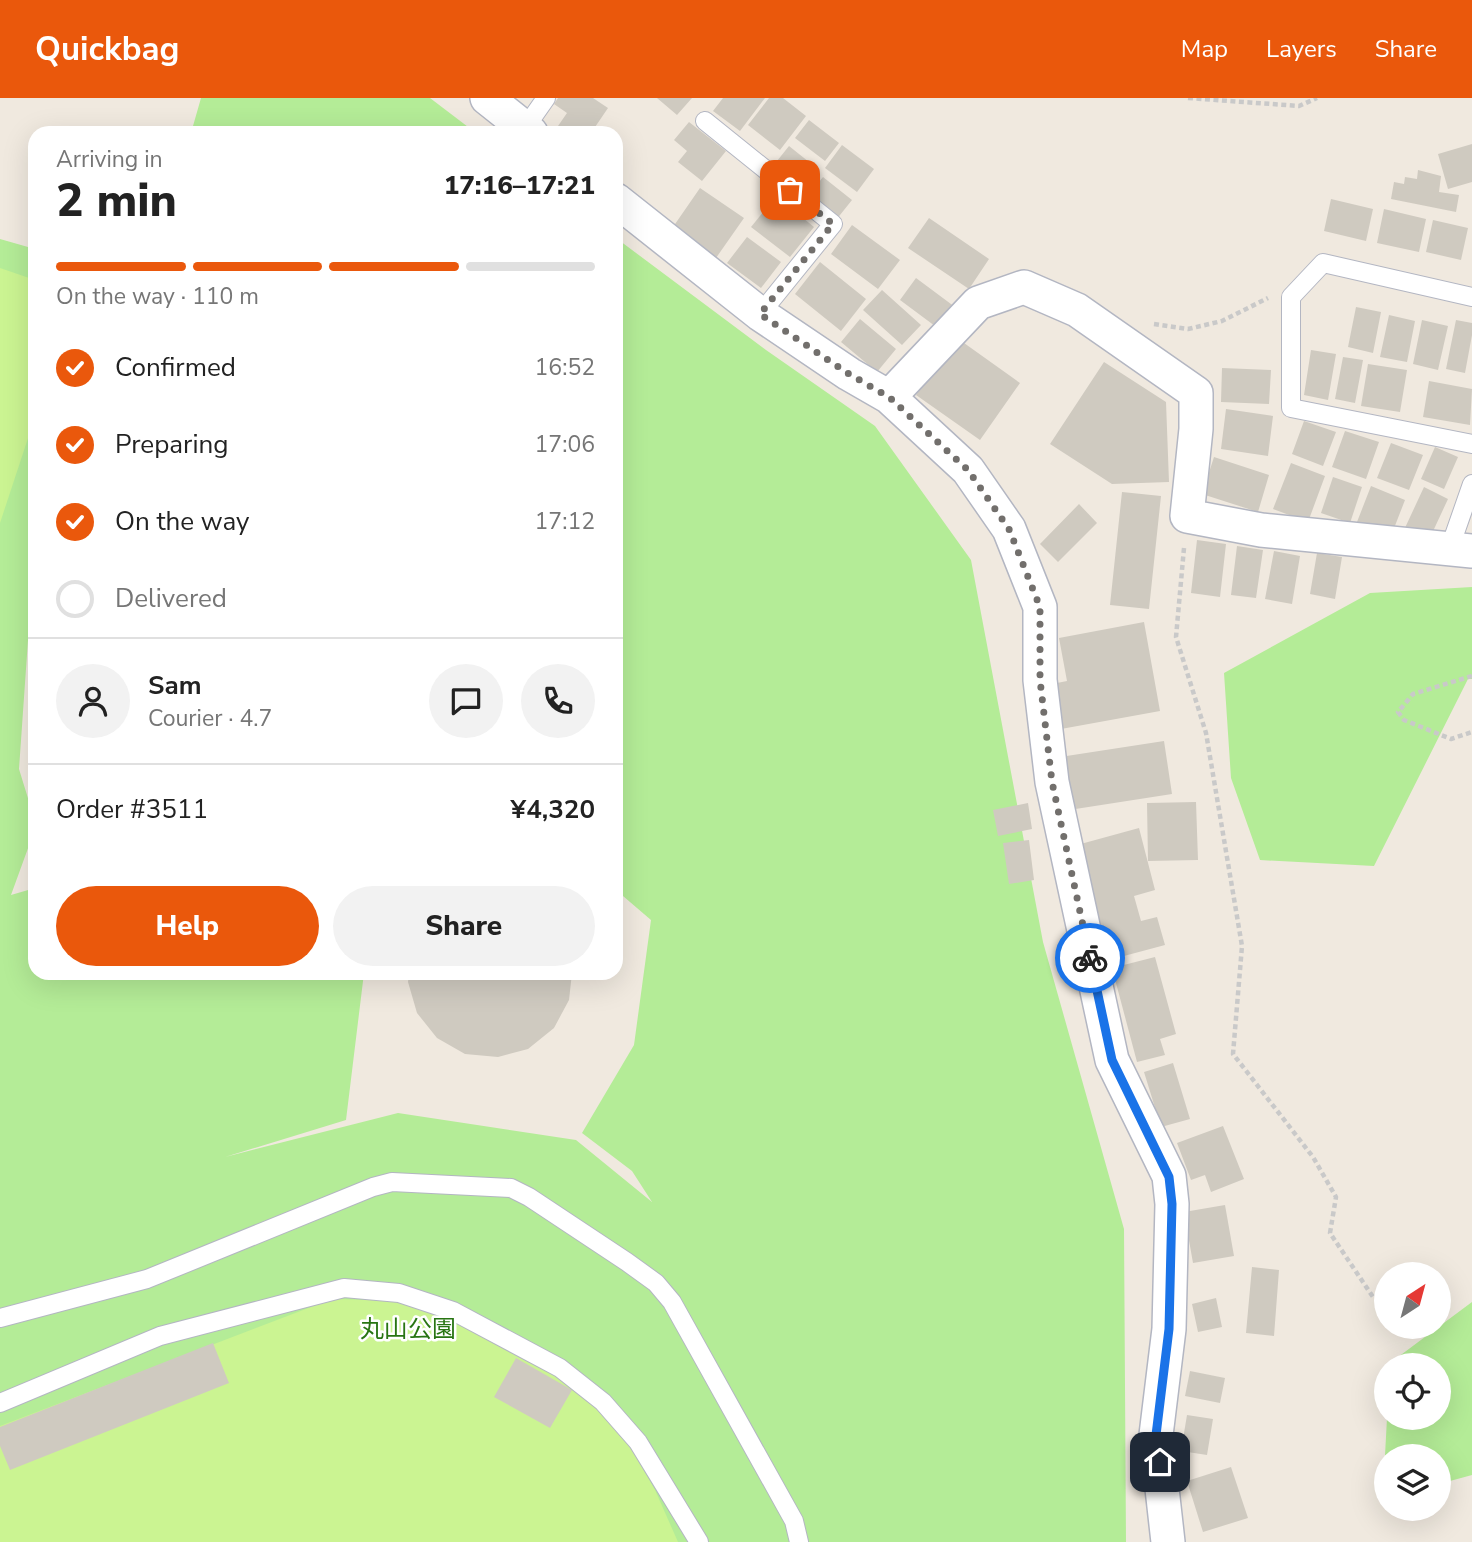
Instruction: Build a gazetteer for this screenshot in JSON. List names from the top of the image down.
{
  "parks": ["丸山公園"],
  "north": "top right",
  "page": {
    "header": "Quickbag",
    "nav": ["Map", "Layers", "Share"],
    "heading": ["2 min", "Arriving in", "17:16–17:21"],
    "panel": [
      "Sam",
      "Courier · 4.7",
      "Order #3511",
      "¥4,320"
    ],
    "bar": "On the way · 110 m",
    "list": [
      ["Confirmed", "16:52"],
      ["Preparing", "17:06"],
      ["On the way", "17:12"],
      "Delivered"
    ],
    "buttons": ["Help", "Share"]
  }
}
